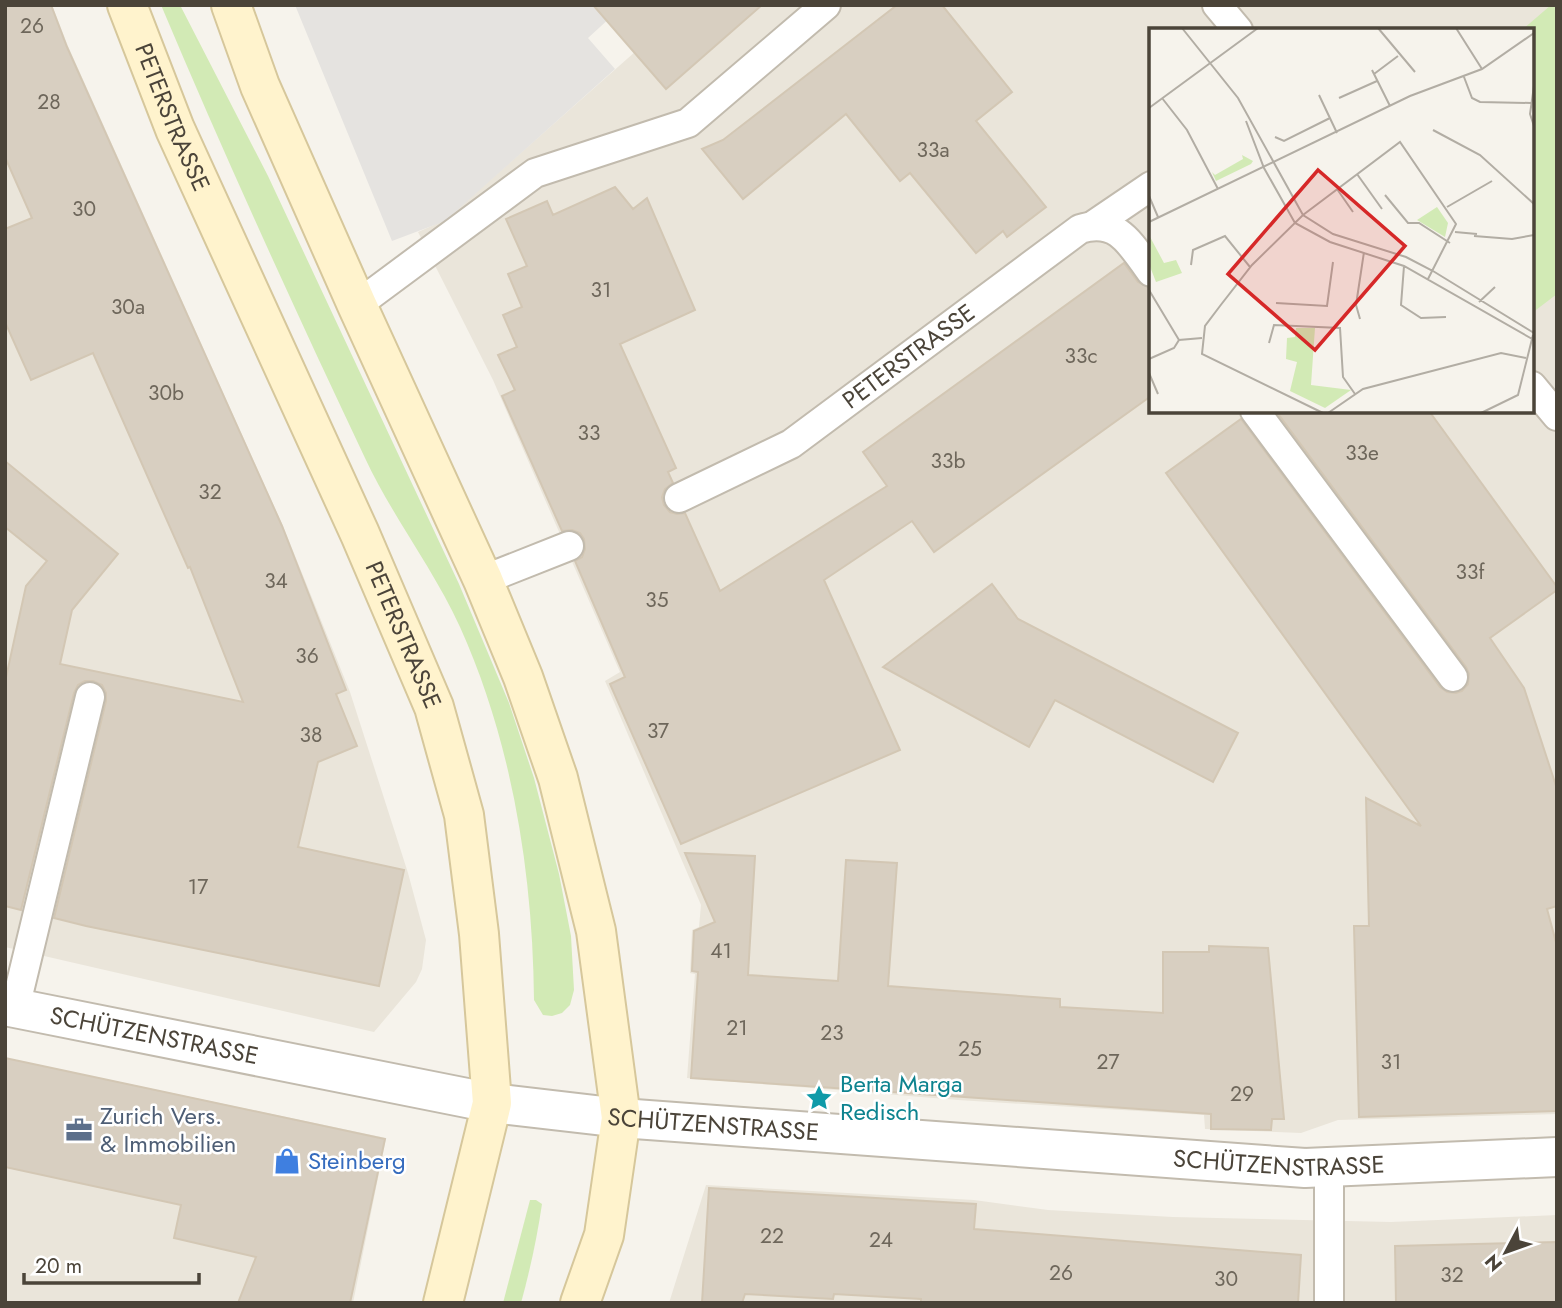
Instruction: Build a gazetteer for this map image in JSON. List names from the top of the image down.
{
  "streets": {
    "main road": ["PETERSTRASSE"],
    "street": ["SCHÜTZENSTRASSE"]
  },
  "crossings": [
    ["PETERSTRASSE", "SCHÜTZENSTRASSE"]
  ],
  "places": {
    "place": ["Berta Marga Redisch"],
    "office": ["Zurich Vers. & Immobilien"],
    "shop": ["Steinberg"]
  },
  "house_numbers": [
    "26",
    "28",
    "33a",
    "30",
    "31",
    "30a",
    "33c",
    "30b",
    "33",
    "33e",
    "33b",
    "32",
    "33f",
    "34",
    "35",
    "36",
    "37",
    "38",
    "17",
    "41",
    "21",
    "23",
    "25",
    "27",
    "31",
    "29",
    "22",
    "24",
    "26",
    "32",
    "30"
  ],
  "scale_bar": "20 m",
  "north": "bottom left"
}
